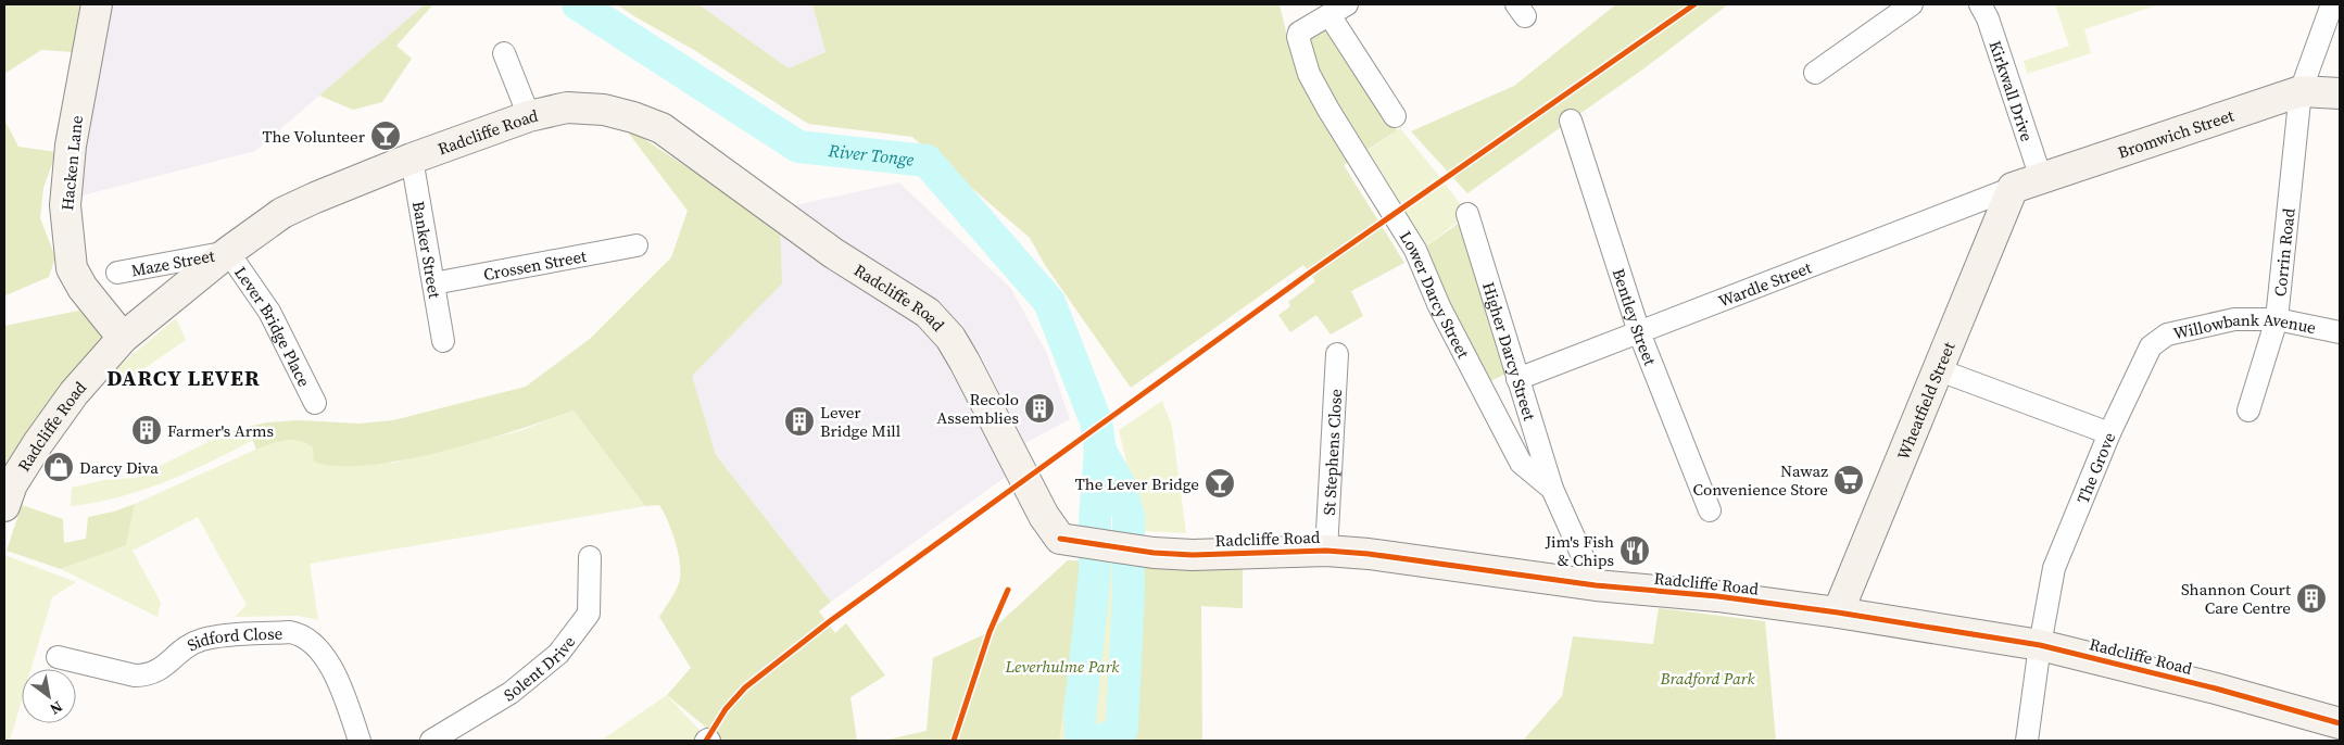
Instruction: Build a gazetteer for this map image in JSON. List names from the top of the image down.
{
  "streets": {
    "main road": [
      "Radcliffe Road",
      "Bromwich Street",
      "Hacken Lane",
      "Wheatfield Street"
    ],
    "street": [
      "Kirkwall Drive",
      "Banker Street",
      "Corrin Road",
      "Maze Street",
      "Crossen Street",
      "Wardle Street",
      "Lower Darcy Street",
      "Bentley Street",
      "Lever Bridge Place",
      "Willowbank Avenue",
      "Higher Darcy Street",
      "St Stephens Close",
      "The Grove",
      "Sidford Close",
      "Solent Drive"
    ]
  },
  "crossings": [
    ["Kirkwall Drive", "Bromwich Street"],
    ["Radcliffe Road", "Hacken Lane"],
    ["Radcliffe Road", "Banker Street"],
    ["Radcliffe Road", "Maze Street"],
    ["Radcliffe Road", "Lever Bridge Place"],
    ["Radcliffe Road", "Higher Darcy Street"],
    ["Radcliffe Road", "Wheatfield Street"],
    ["Radcliffe Road", "St Stephens Close"],
    ["Radcliffe Road", "The Grove"],
    ["Bromwich Street", "Corrin Road"],
    ["Bromwich Street", "Wardle Street"],
    ["Bromwich Street", "Wheatfield Street"],
    ["Banker Street", "Crossen Street"],
    ["Corrin Road", "Willowbank Avenue"],
    ["Maze Street", "Lever Bridge Place"],
    ["Wardle Street", "Bentley Street"],
    ["Wardle Street", "Higher Darcy Street"],
    ["Wardle Street", "Wheatfield Street"],
    ["Lower Darcy Street", "Higher Darcy Street"],
    ["Willowbank Avenue", "The Grove"],
    ["Wheatfield Street", "The Grove"]
  ],
  "districts": ["DARCY LEVER"],
  "water": ["River Tonge"],
  "parks": ["Leverhulme Park", "Bradford Park"],
  "places": {
    "bar": ["The Volunteer", "The Lever Bridge"],
    "building": [
      "Recolo Assemblies",
      "Lever Bridge Mill",
      "Farmer's Arms",
      "Shannon Court Care Centre"
    ],
    "shop": ["Darcy Diva"],
    "supermarket": ["Nawaz Convenience Store"],
    "restaurant": ["Jim's Fish & Chips"]
  },
  "north": "bottom right"
}
